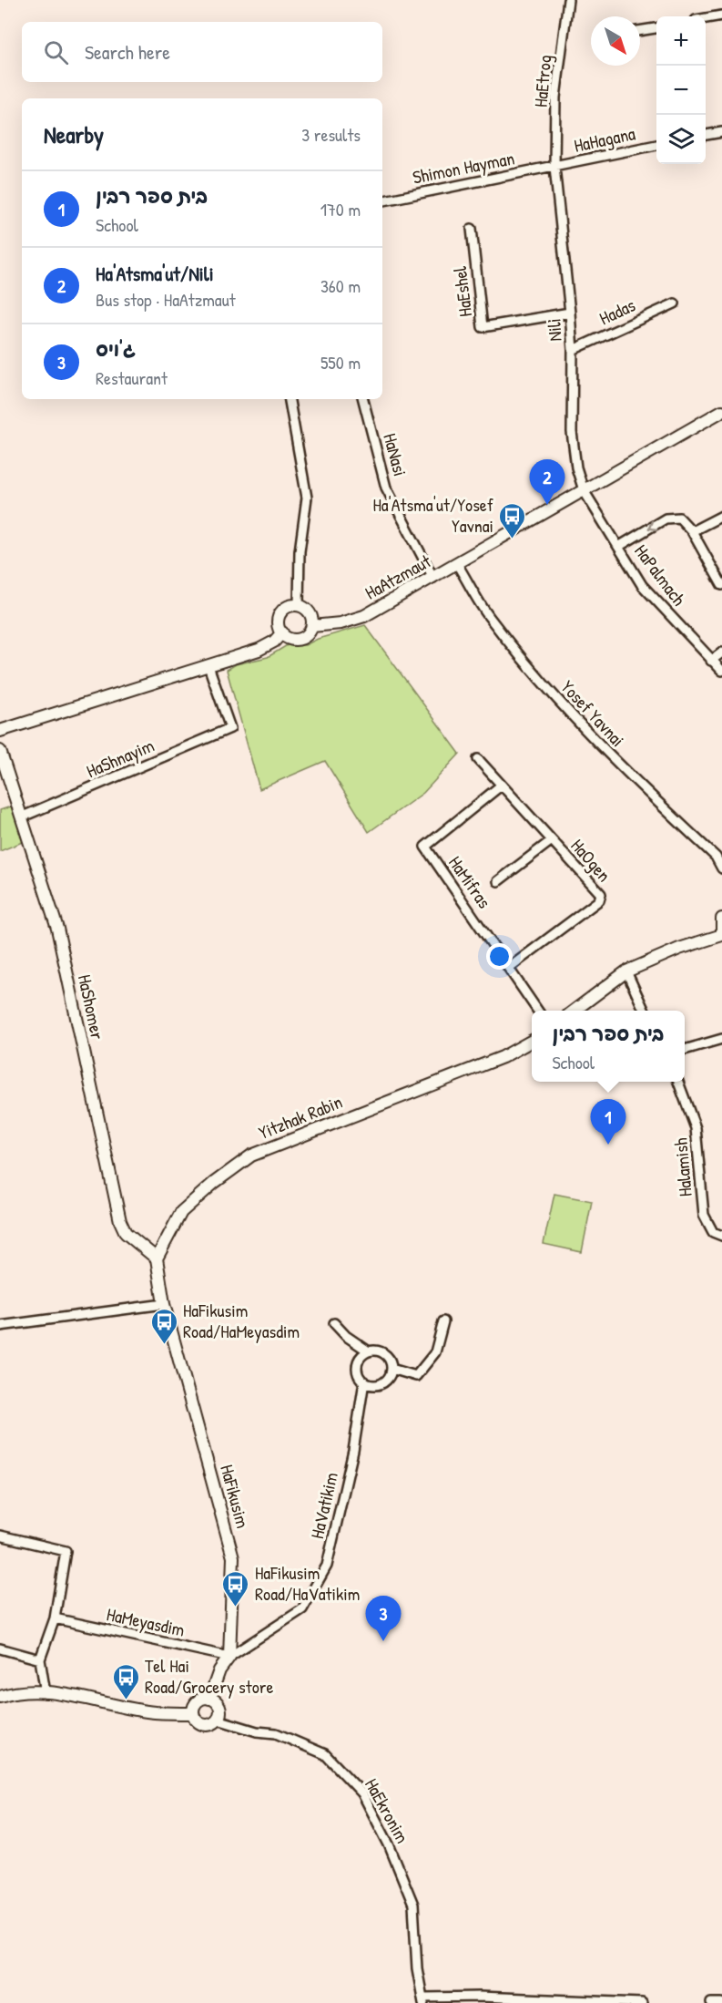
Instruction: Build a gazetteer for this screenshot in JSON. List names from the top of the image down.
{
  "streets": {
    "street": [
      "HaEtrog",
      "HaHagana",
      "Shimon Hayman",
      "HaEshel",
      "Hadas",
      "Nili",
      "HaNasi",
      "HaPalmach",
      "HaAtzmaut",
      "Yosef Yavnai",
      "HaShnayim",
      "HaOgen",
      "HaMifras",
      "HaShomer",
      "Yitzhak Rabin",
      "Halamish",
      "HaFikusim",
      "HaVatikim",
      "HaMeyasdim",
      "HaEkronim"
    ]
  },
  "crossings": [
    ["HaEtrog", "HaHagana"],
    ["HaEtrog", "Shimon Hayman"],
    ["HaEtrog", "Nili"],
    ["HaHagana", "Shimon Hayman"],
    ["HaHagana", "Nili"],
    ["Shimon Hayman", "Nili"],
    ["HaEshel", "Nili"],
    ["Hadas", "Nili"],
    ["Nili", "HaPalmach"],
    ["Nili", "HaAtzmaut"],
    ["HaNasi", "HaAtzmaut"],
    ["HaPalmach", "HaAtzmaut"],
    ["HaAtzmaut", "Yosef Yavnai"],
    ["HaShnayim", "HaShomer"],
    ["HaOgen", "HaMifras"],
    ["HaShomer", "Yitzhak Rabin"],
    ["HaFikusim", "HaVatikim"],
    ["HaFikusim", "HaMeyasdim"],
    ["HaFikusim", "HaEkronim"],
    ["HaVatikim", "HaMeyasdim"]
  ],
  "places": {
    "bus stop": [
      "Ha'Atsma'ut/Yosef Yavnai",
      "HaFikusim Road/HaMeyasdim",
      "HaFikusim Road/HaVatikim",
      "Tel Hai Road/Grocery store"
    ]
  },
  "north": "bottom right",
  "page": {
    "map_buttons": ["+", "−"],
    "search": "Search here",
    "heading": ["Nearby", "3 results"],
    "list": [
      {
        "mark": "1",
        "name": "בית ספר רבין",
        "note": "School",
        "value": "170 m"
      },
      {
        "mark": "2",
        "name": "Ha'Atsma'ut/Nili",
        "note": "Bus stop · HaAtzmaut",
        "value": "360 m"
      },
      {
        "mark": "3",
        "name": "ג'ויס",
        "note": "Restaurant",
        "value": "550 m"
      }
    ],
    "pins": ["2", "1", "3"],
    "popup": ["בית ספר רבין", "School"]
  }
}
